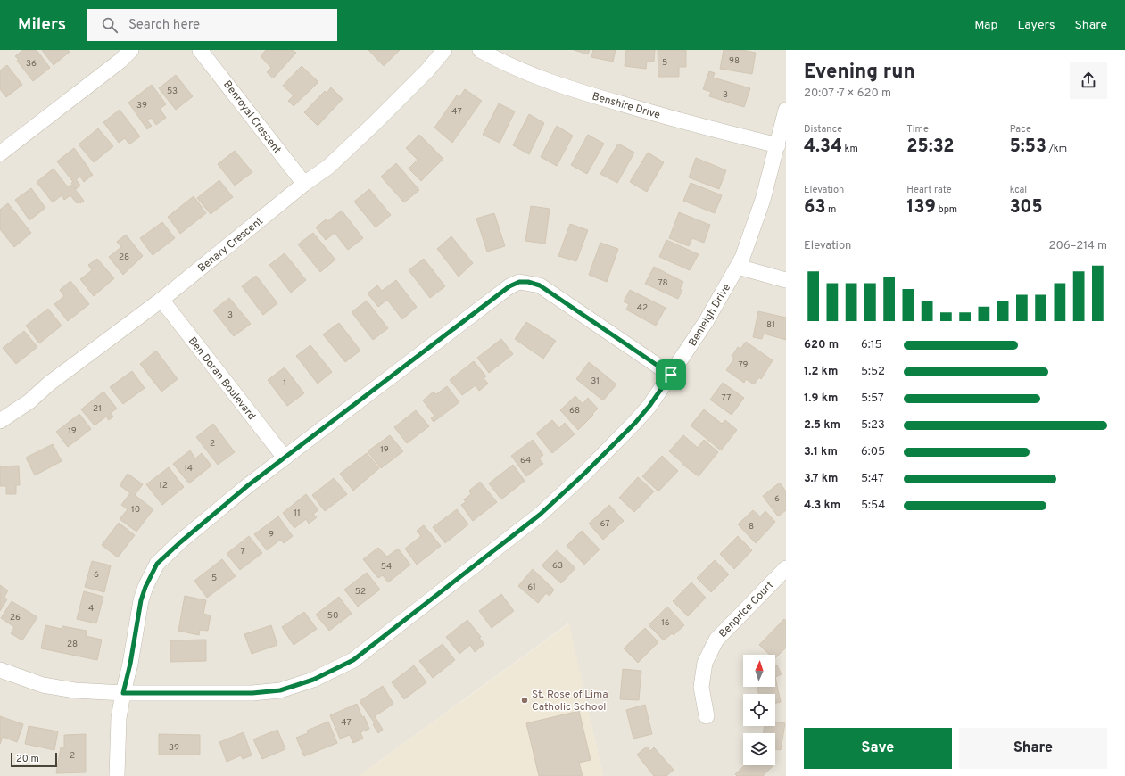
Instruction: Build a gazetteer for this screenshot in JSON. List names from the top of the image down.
{
  "streets": {
    "street": [
      "Benshire Drive",
      "Benroyal Crescent",
      "Benary Crescent",
      "Benleigh Drive",
      "Ben Doran Boulevard",
      "Benprice Court"
    ]
  },
  "crossings": [
    ["Benshire Drive", "Benleigh Drive"],
    ["Benroyal Crescent", "Benary Crescent"],
    ["Benary Crescent", "Ben Doran Boulevard"]
  ],
  "places": ["St. Rose of Lima Catholic School"],
  "house_numbers": [
    "98",
    "5",
    "36",
    "53",
    "3",
    "39",
    "47",
    "28",
    "78",
    "42",
    "3",
    "81",
    "79",
    "31",
    "1",
    "77",
    "21",
    "68",
    "19",
    "2",
    "19",
    "64",
    "14",
    "12",
    "6",
    "10",
    "11",
    "67",
    "8",
    "9",
    "7",
    "63",
    "54",
    "6",
    "5",
    "61",
    "52",
    "4",
    "50",
    "26",
    "16",
    "28",
    "47",
    "39",
    "2"
  ],
  "scale_bar": "20 m",
  "north": "top",
  "page": {
    "header": "Milers",
    "search": "Search here",
    "nav": ["Map", "Layers", "Share"],
    "heading": ["Evening run", "20:07 · 7 × 620 m"],
    "stats": [
      ["Distance", "4.34 km"],
      ["Time", "25:32"],
      ["Pace", "5:53 /km"],
      ["Elevation", "63 m"],
      ["Heart rate", "139 bpm"],
      ["kcal", "305"]
    ],
    "chart": ["Elevation", "206–214 m"],
    "list": [
      {
        "name": "620 m",
        "note": "6:15"
      },
      {
        "name": "1.2 km",
        "note": "5:52"
      },
      {
        "name": "1.9 km",
        "note": "5:57"
      },
      {
        "name": "2.5 km",
        "note": "5:23"
      },
      {
        "name": "3.1 km",
        "note": "6:05"
      },
      {
        "name": "3.7 km",
        "note": "5:47"
      },
      {
        "name": "4.3 km",
        "note": "5:54"
      }
    ],
    "buttons": ["Save", "Share"],
    "scale": "20 m"
  }
}
